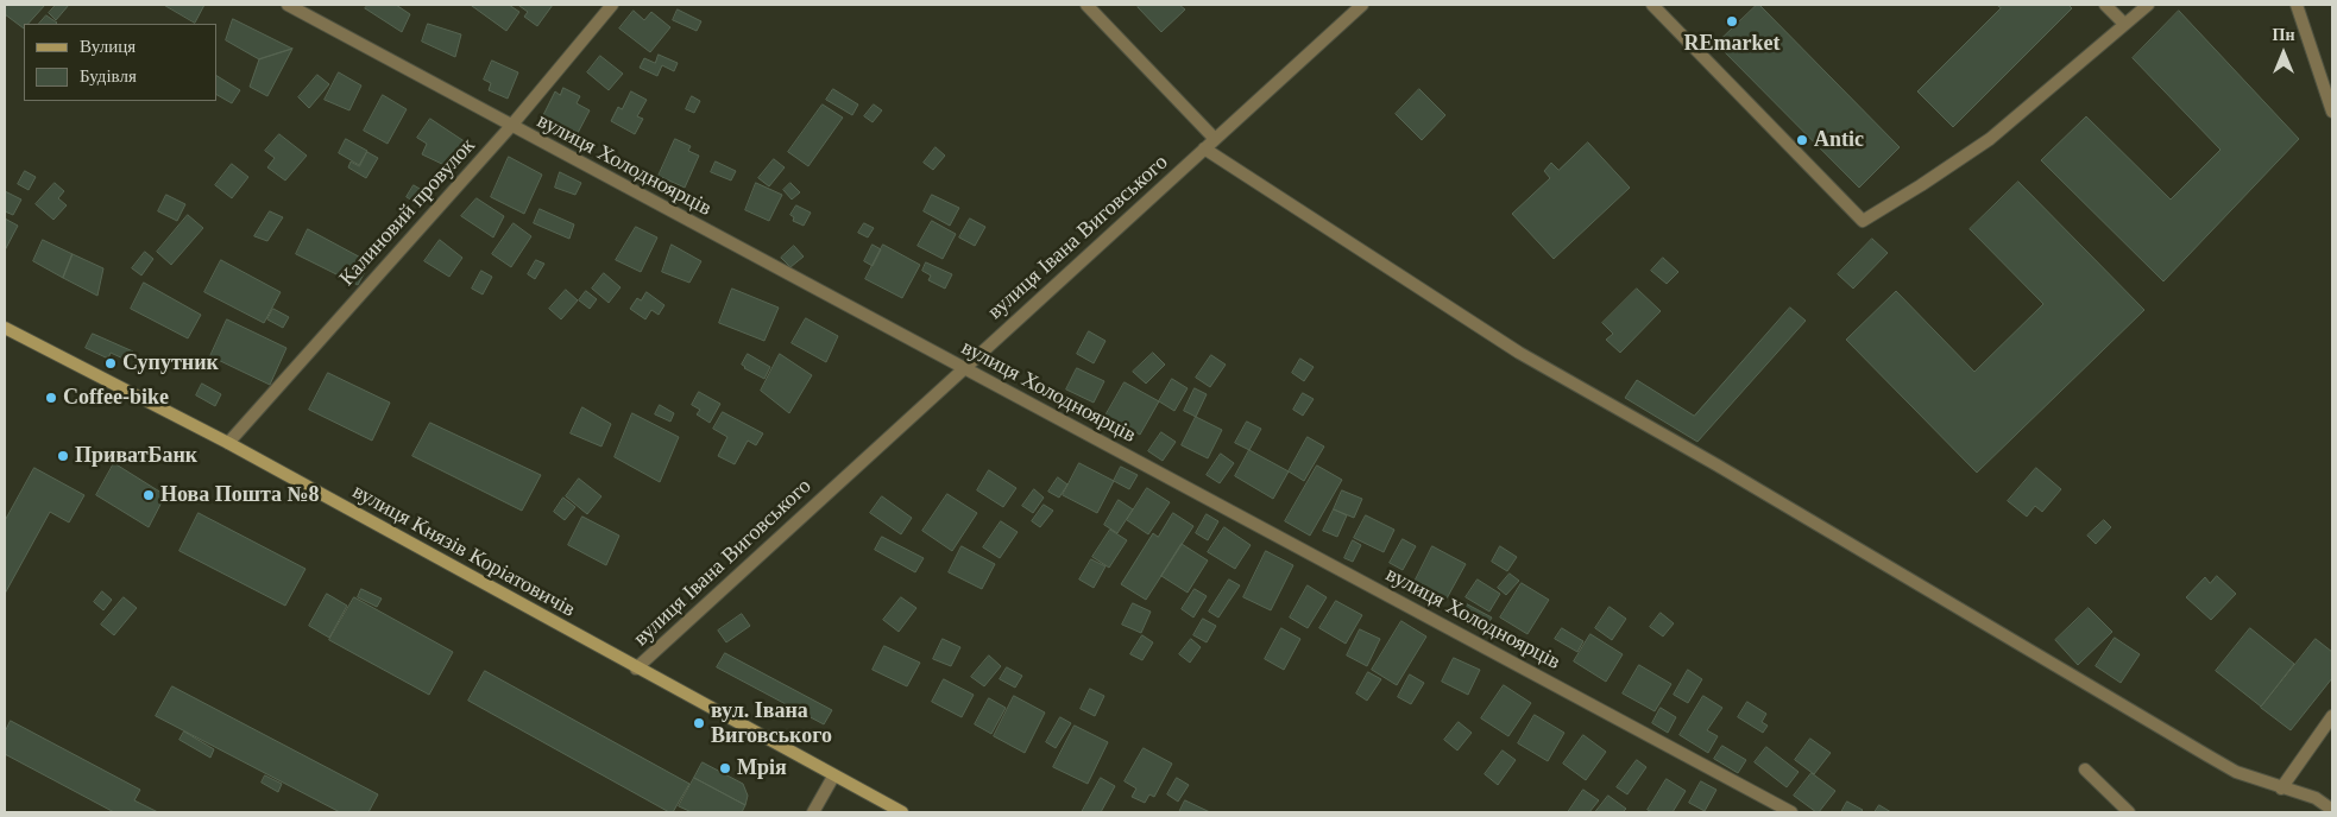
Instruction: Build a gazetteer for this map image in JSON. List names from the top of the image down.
{
  "streets": {
    "main road": ["вулиця Князів Коріатовичів"],
    "street": ["вулиця Холодноярців", "Калиновий провулок", "вулиця Івана Виговського"]
  },
  "crossings": [
    ["вулиця Холодноярців", "Калиновий провулок"],
    ["вулиця Холодноярців", "вулиця Івана Виговського"],
    ["Калиновий провулок", "вулиця Князів Коріатовичів"],
    ["вулиця Івана Виговського", "вулиця Князів Коріатовичів"]
  ],
  "places": [
    "REmarket",
    "Antic",
    "Супутник",
    "Coffee-bike",
    "ПриватБанк",
    "Нова Пошта №8",
    "вул. Івана Виговського",
    "Мрія"
  ],
  "legend": ["Вулиця", "Будівля"],
  "north": "top"
}
